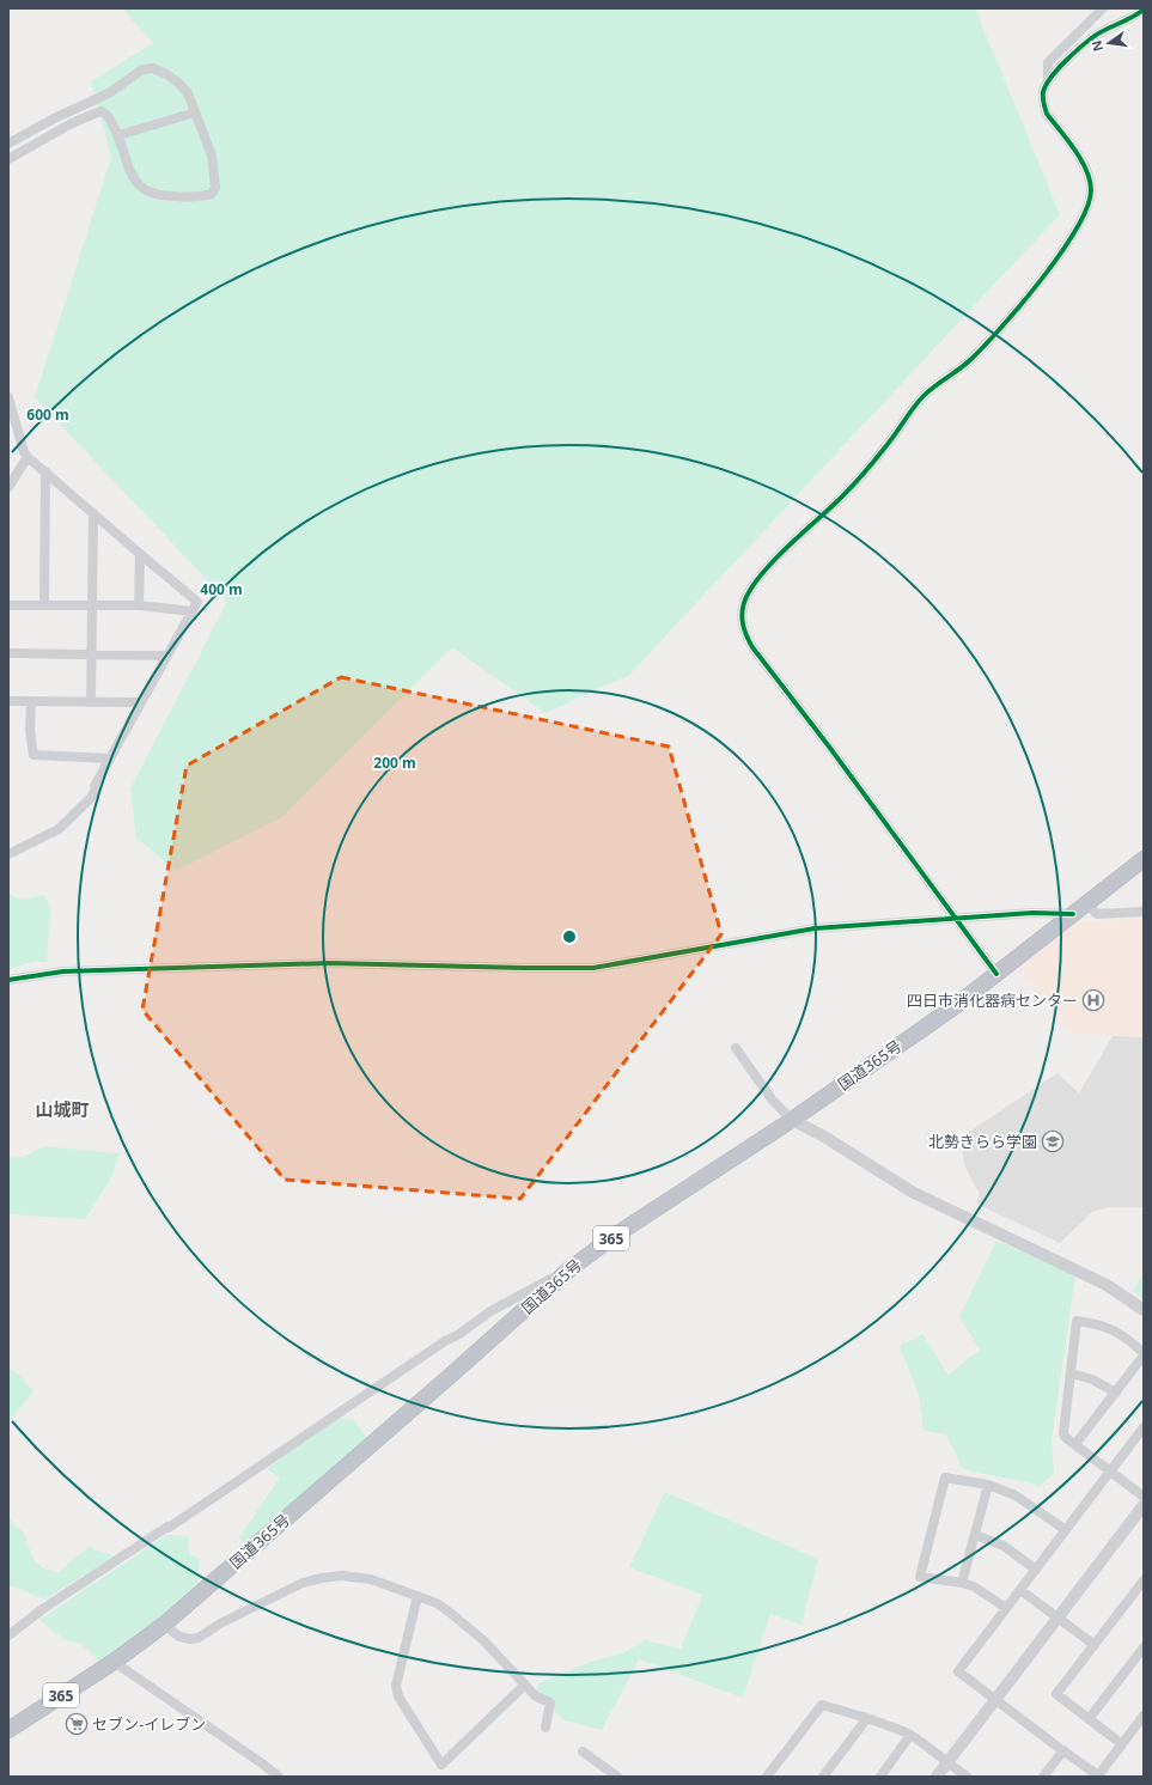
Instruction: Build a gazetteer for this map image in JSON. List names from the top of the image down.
{
  "streets": {
    "highway": ["国道365号", "365"]
  },
  "districts": ["山城町"],
  "places": {
    "hospital": ["四日市消化器病センター"],
    "school or university": ["北勢きらら学園"],
    "supermarket": ["セブン-イレブン"]
  },
  "north": "left",
  "rings": ["600 m", "400 m", "200 m"]
}
